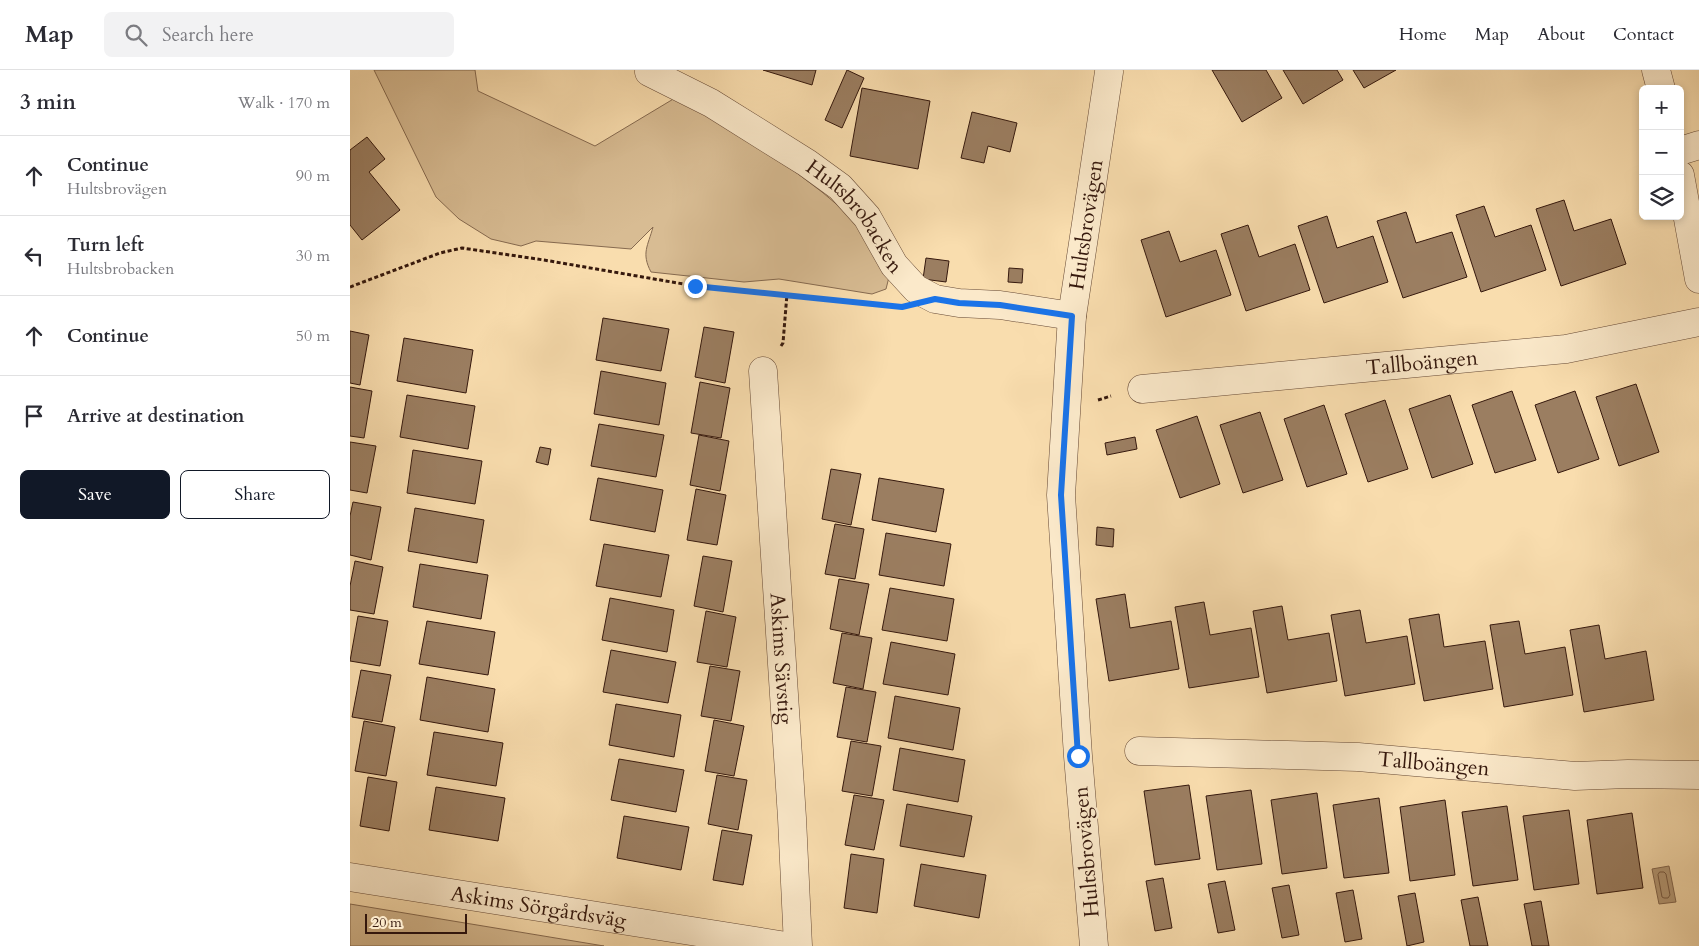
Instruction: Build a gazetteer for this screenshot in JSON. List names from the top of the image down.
{
  "streets": {
    "street": [
      "Hultsbrobacken",
      "Hultsbrovägen",
      "Tallboängen",
      "Askims Sävstig",
      "Askims Sörgårdsväg"
    ]
  },
  "crossings": [
    ["Hultsbrobacken", "Hultsbrovägen"]
  ],
  "scale_bar": "20 m",
  "page": {
    "header": "Map",
    "search": "Search here",
    "nav": [
      "Home",
      "Map",
      "About",
      "Contact"
    ],
    "heading": ["3 min", "Walk · 170 m"],
    "map_buttons": ["+", "−"],
    "list": [
      ["Continue", "Hultsbrovägen", "90 m"],
      ["Turn left", "Hultsbrobacken", "30 m"],
      ["Continue", "50 m"],
      "Arrive at destination"
    ],
    "buttons": ["Save", "Share"],
    "scale": "20 m"
  }
}
